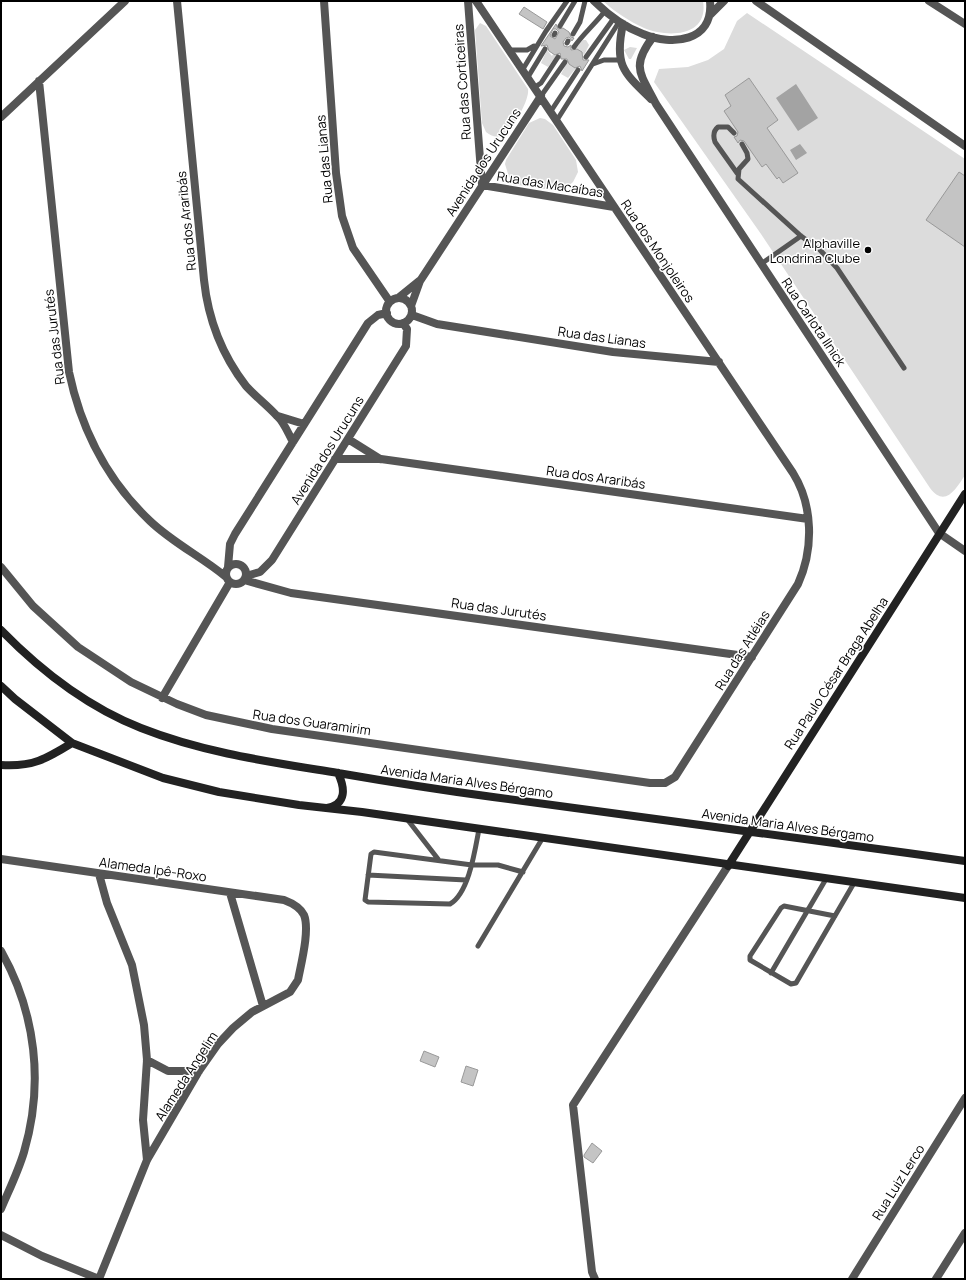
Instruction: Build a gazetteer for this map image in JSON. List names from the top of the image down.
{
  "streets": {
    "street": [
      "Rua das Corticeiras",
      "Rua das Lianas",
      "Avenida dos Urucuns",
      "Rua das Macaíbas",
      "Rua dos Araribás",
      "Rua dos Monjoleiros",
      "Rua Carlota Ilnick",
      "Rua das Jurutés",
      "Rua das Atléias",
      "Rua Paulo César Braga Abelha",
      "Rua dos Guaramirim",
      "Avenida Maria Alves Bérgamo",
      "Alameda Ipê-Roxo",
      "Alameda Angelim",
      "Rua Luiz Lerco"
    ]
  },
  "crossings": [
    ["Rua das Corticeiras", "Avenida dos Urucuns"],
    ["Rua das Corticeiras", "Rua das Macaíbas"],
    ["Rua das Lianas", "Avenida dos Urucuns"],
    ["Rua das Lianas", "Rua dos Monjoleiros"],
    ["Avenida dos Urucuns", "Rua das Macaíbas"],
    ["Avenida dos Urucuns", "Rua dos Araribás"],
    ["Avenida dos Urucuns", "Rua dos Monjoleiros"],
    ["Avenida dos Urucuns", "Rua das Jurutés"],
    ["Rua das Macaíbas", "Rua dos Monjoleiros"],
    ["Rua dos Araribás", "Rua dos Monjoleiros"],
    ["Rua dos Araribás", "Rua das Atléias"],
    ["Rua dos Monjoleiros", "Rua das Atléias"],
    ["Rua Carlota Ilnick", "Rua Paulo César Braga Abelha"],
    ["Rua das Jurutés", "Rua das Atléias"],
    ["Rua das Atléias", "Rua dos Guaramirim"],
    ["Rua Paulo César Braga Abelha", "Avenida Maria Alves Bérgamo"],
    ["Alameda Ipê-Roxo", "Alameda Angelim"]
  ],
  "places": ["Alphaville Londrina Clube"]
}
